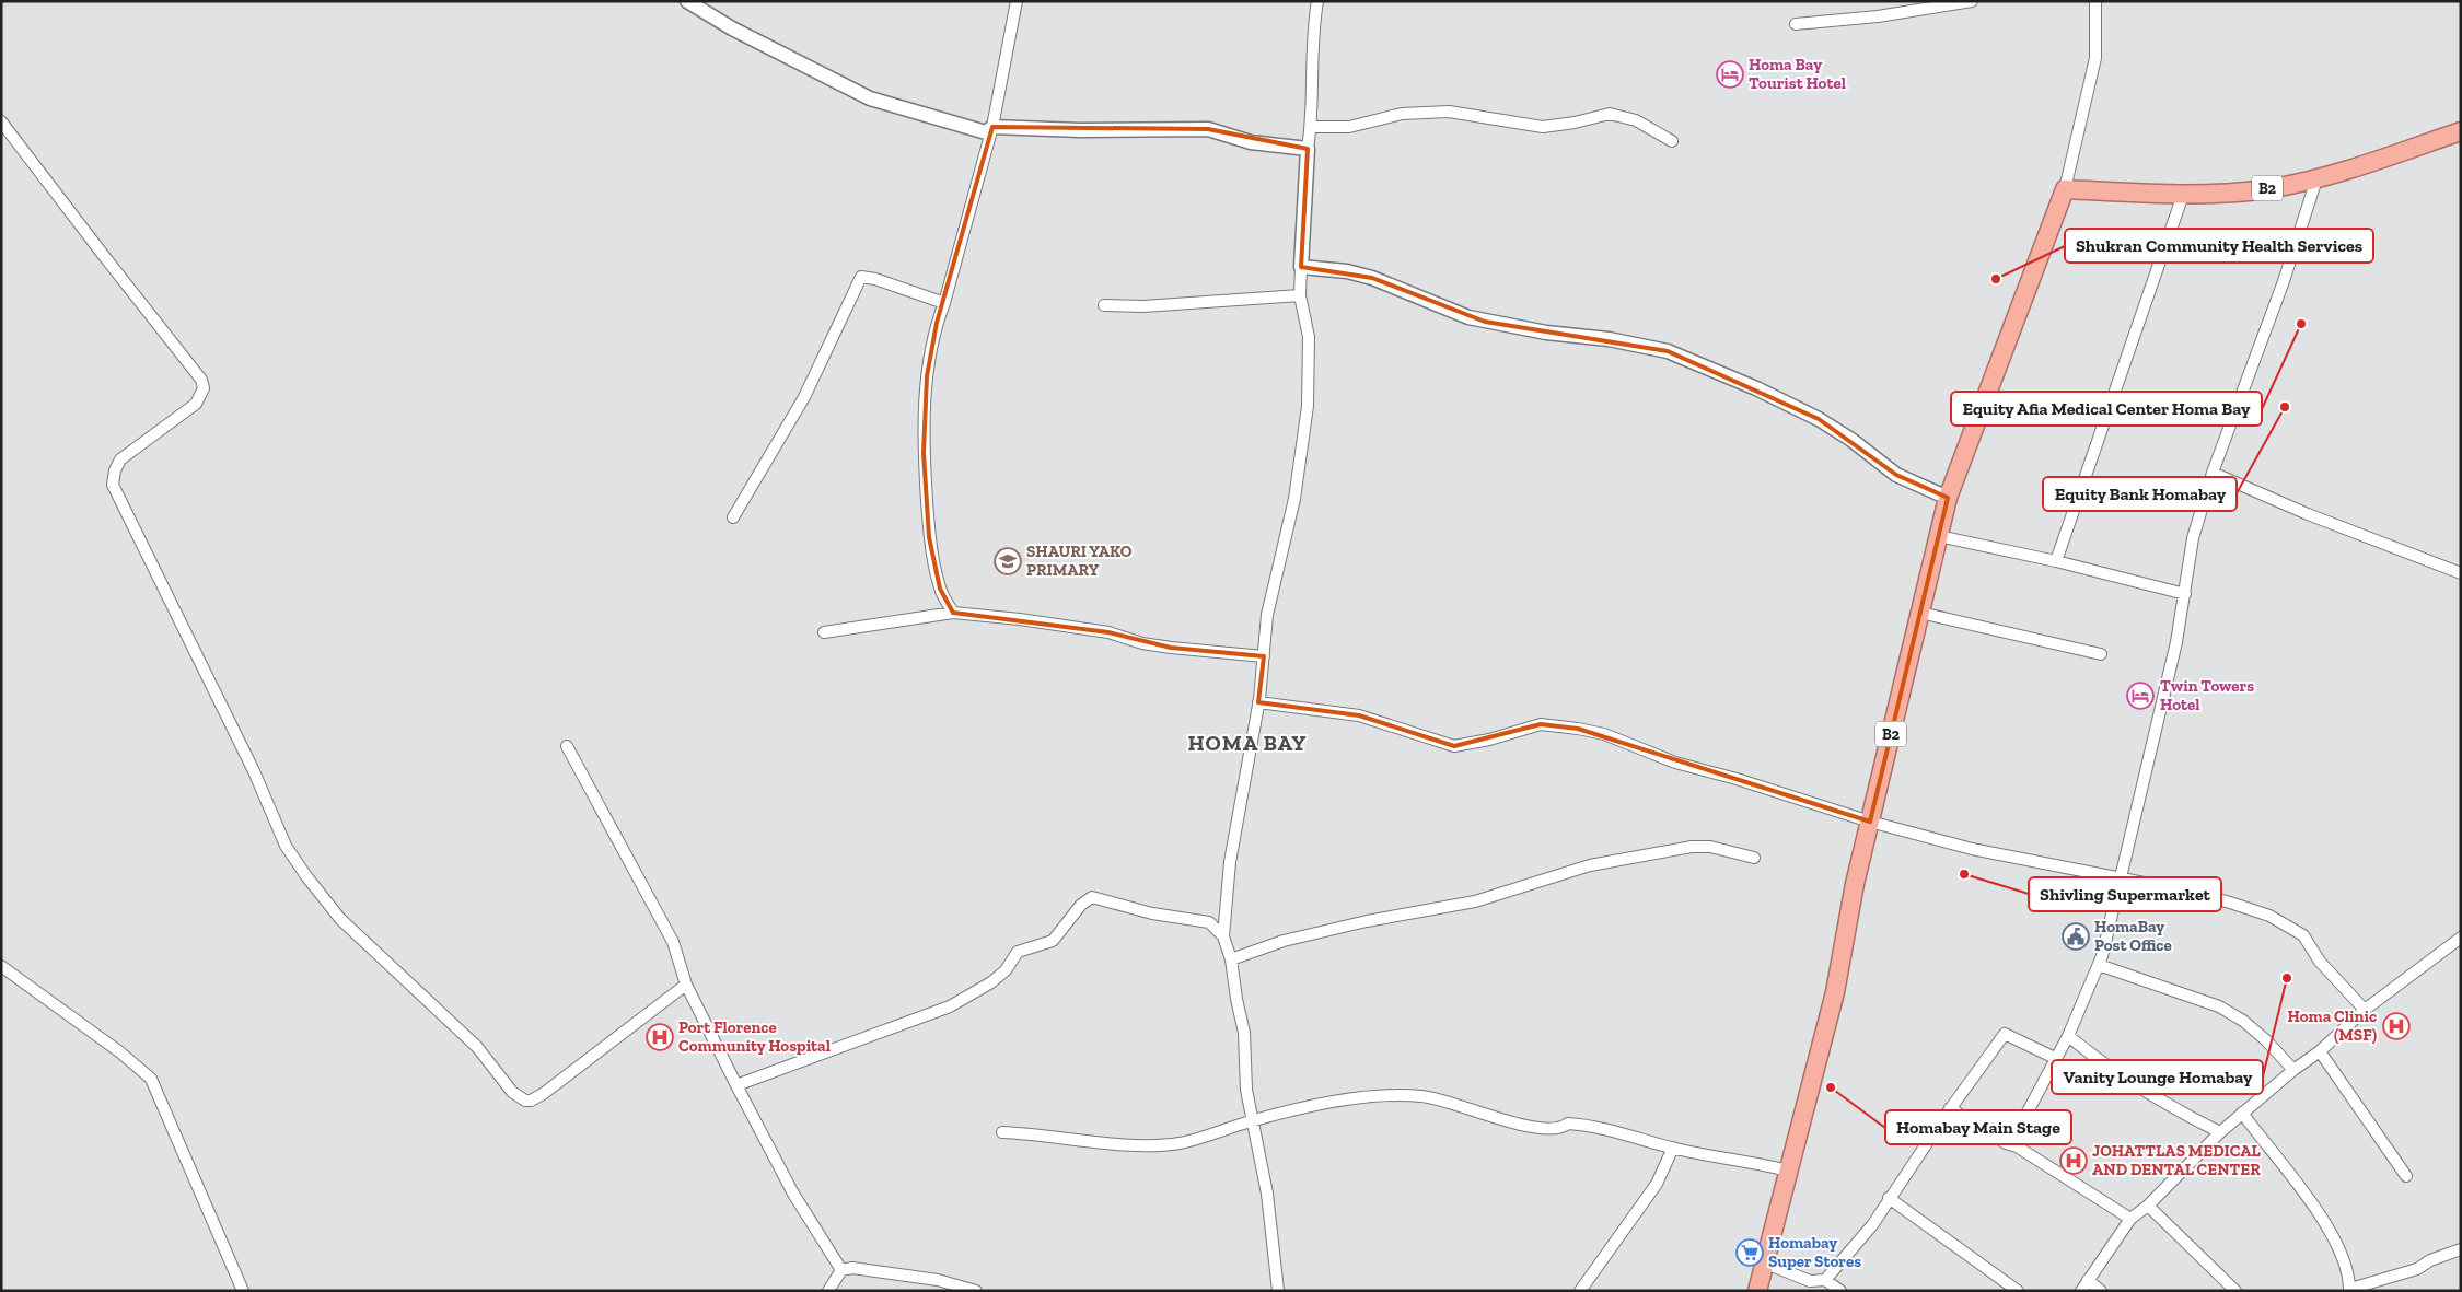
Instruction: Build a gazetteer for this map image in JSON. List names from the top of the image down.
{
  "streets": {
    "highway": ["B2"]
  },
  "districts": ["HOMA BAY"],
  "places": {
    "hotel": ["Homa Bay Tourist Hotel", "Twin Towers Hotel"],
    "other": [
      "Shukran Community Health Services",
      "Equity Afia Medical Center Homa Bay",
      "Equity Bank Homabay",
      "Shivling Supermarket",
      "Vanity Lounge Homabay",
      "Homabay Main Stage"
    ],
    "school or university": ["SHAURI YAKO PRIMARY"],
    "public building": ["HomaBay Post Office"],
    "hospital": ["Homa Clinic (MSF)", "Port Florence Community Hospital", "JOHATTLAS MEDICAL AND DENTAL CENTER"],
    "supermarket": ["Homabay Super Stores"]
  }
}
